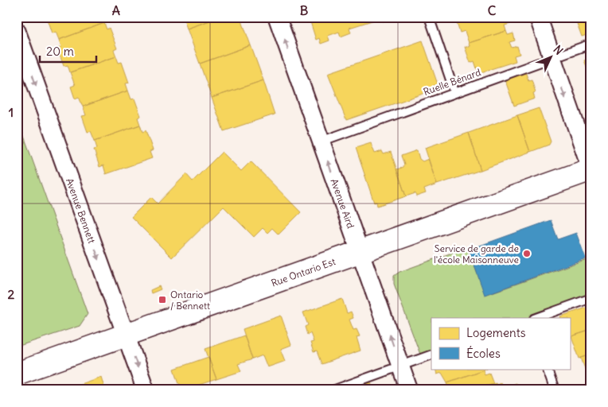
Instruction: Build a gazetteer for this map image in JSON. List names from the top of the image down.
{
  "streets": {
    "main road": ["Rue Ontario Est"],
    "street": ["Avenue Aird", "Avenue Bennett"],
    "lane": ["Ruelle Bénard"]
  },
  "crossings": [
    ["Ruelle Bénard", "Avenue Aird"],
    ["Avenue Aird", "Rue Ontario Est"],
    ["Avenue Bennett", "Rue Ontario Est"]
  ],
  "one_way": ["Avenue Aird", "Avenue Bennett"],
  "places": {
    "other": ["Service de garde de l'école Maisonneuve"],
    "transit": ["Ontario / Bennett"]
  },
  "legend": ["Logements", "Écoles"],
  "scale_bar": "20 m",
  "north": "top right",
  "grid": {
    "columns": ["A", "B", "C"],
    "rows": ["1", "2"]
  }
}
